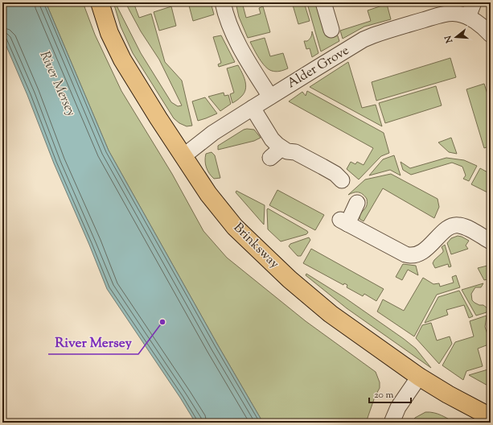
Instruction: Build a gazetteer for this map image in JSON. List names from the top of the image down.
{
  "streets": {
    "main road": ["Brinksway"],
    "street": ["Alder Grove"]
  },
  "crossings": [
    ["Alder Grove", "Brinksway"]
  ],
  "water": ["River Mersey"],
  "places": ["River Mersey"],
  "scale_bar": "20 m",
  "north": "left"
}
